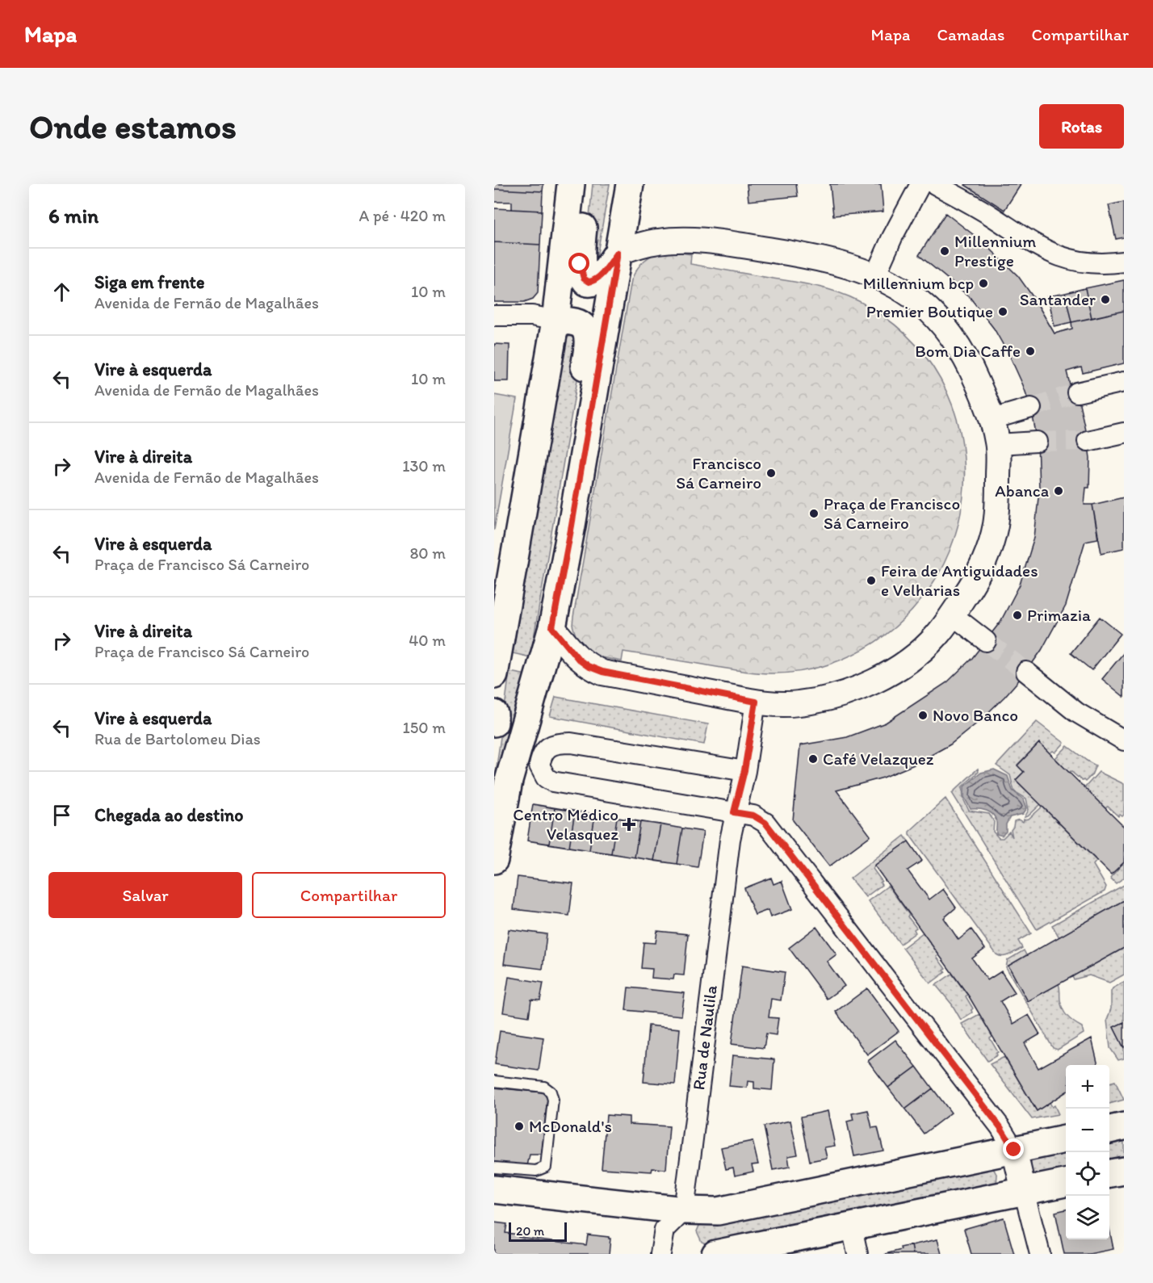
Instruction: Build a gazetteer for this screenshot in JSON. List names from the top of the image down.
{
  "streets": {
    "street": ["Rua de Naulila"]
  },
  "places": {
    "other": [
      "Millennium Prestige",
      "Millennium bcp",
      "Santander",
      "Premier Boutique",
      "Bom Dia Caffe",
      "Francisco Sá Carneiro",
      "Abanca",
      "Praça de Francisco Sá Carneiro",
      "Feira de Antiguidades e Velharias",
      "Primazia",
      "Novo Banco",
      "Café Velazquez",
      "McDonald's"
    ],
    "health": ["Centro Médico Velasquez"]
  },
  "scale_bar": "20 m",
  "page": {
    "header": "Mapa",
    "nav": ["Mapa", "Camadas", "Compartilhar"],
    "buttons": [
      "Rotas",
      ["Salvar", "Compartilhar"]
    ],
    "title": "Onde estamos",
    "heading": ["6 min", "A pé · 420 m"],
    "list": [
      ["Siga em frente", "Avenida de Fernão de Magalhães", "10 m"],
      ["Vire à esquerda", "Avenida de Fernão de Magalhães", "10 m"],
      ["Vire à direita", "Avenida de Fernão de Magalhães", "130 m"],
      ["Vire à esquerda", "Praça de Francisco Sá Carneiro", "80 m"],
      ["Vire à direita", "Praça de Francisco Sá Carneiro", "40 m"],
      ["Vire à esquerda", "Rua de Bartolomeu Dias", "150 m"],
      "Chegada ao destino"
    ],
    "map_buttons": ["+", "−"],
    "scale": "20 m"
  }
}
